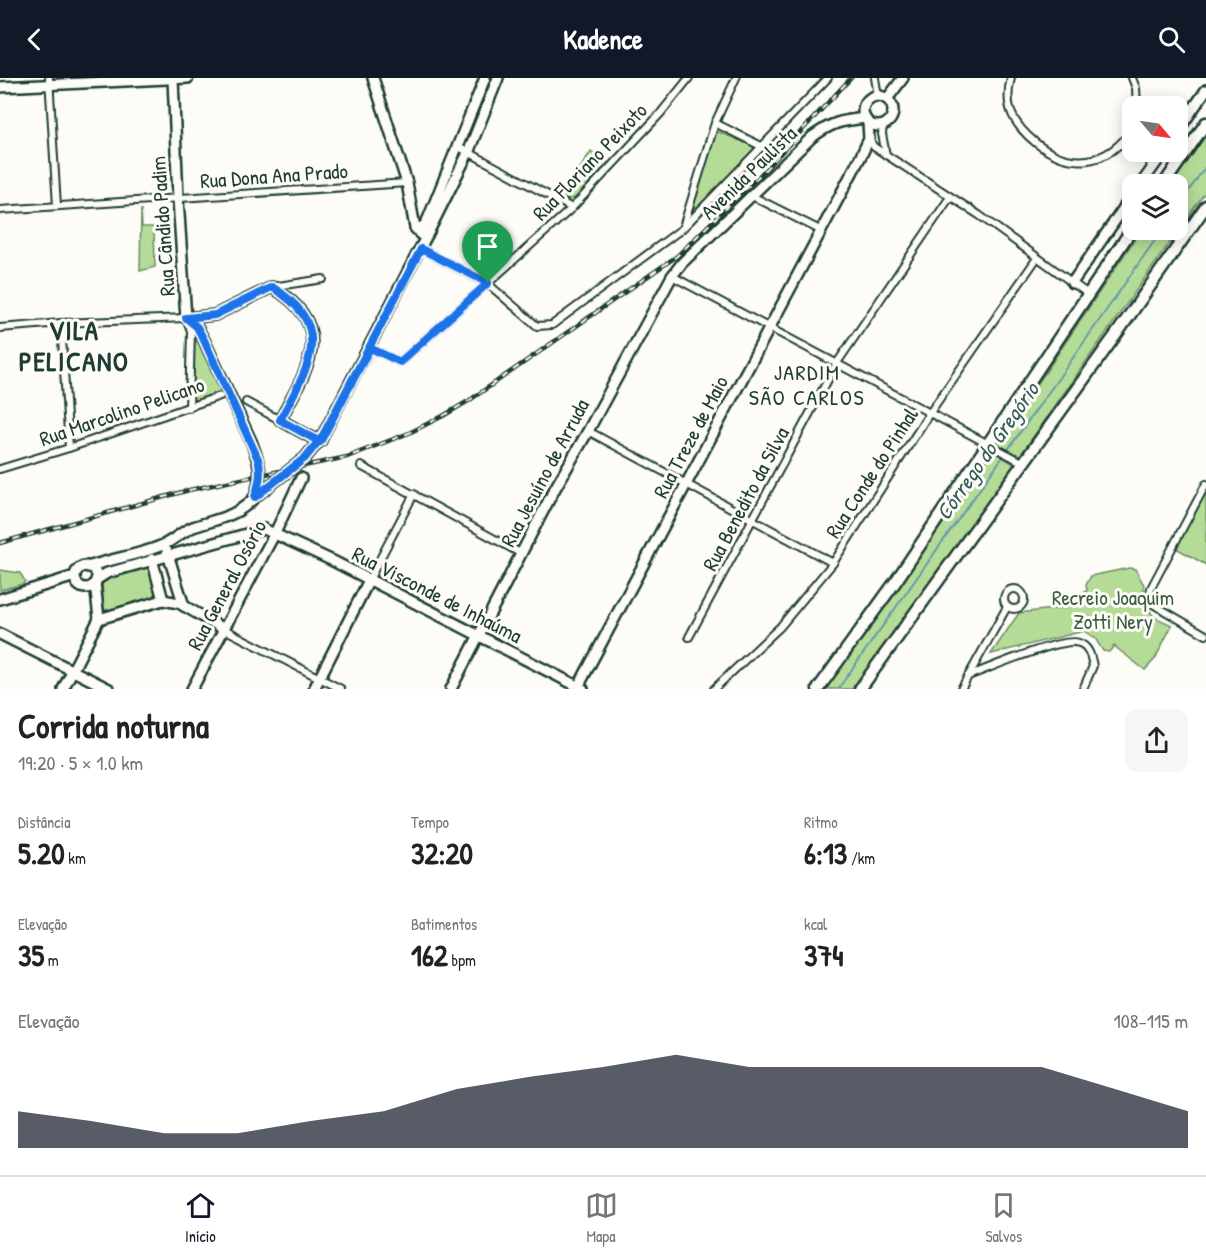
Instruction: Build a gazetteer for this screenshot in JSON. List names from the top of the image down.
{
  "streets": {
    "street": [
      "Rua Floriano Peixoto",
      "Avenida Paulista",
      "Rua Dona Ana Prado",
      "Rua Cândido Padim",
      "Rua Marcolino Pelicano",
      "Rua Treze de Maio",
      "Rua Jesuíno de Arruda",
      "Rua Conde do Pinhal",
      "Rua Benedito da Silva",
      "Rua General Osório",
      "Rua Visconde de Inhaúma"
    ]
  },
  "crossings": [
    ["Rua Floriano Peixoto", "Avenida Paulista"],
    ["Rua Floriano Peixoto", "Rua General Osório"],
    ["Avenida Paulista", "Rua Treze de Maio"],
    ["Avenida Paulista", "Rua Jesuíno de Arruda"],
    ["Rua Dona Ana Prado", "Rua Cândido Padim"],
    ["Rua Cândido Padim", "Rua Marcolino Pelicano"],
    ["Rua Treze de Maio", "Rua Visconde de Inhaúma"],
    ["Rua Jesuíno de Arruda", "Rua Visconde de Inhaúma"],
    ["Rua General Osório", "Rua Visconde de Inhaúma"]
  ],
  "districts": ["VILA PELICANO", "JARDIM SÃO CARLOS"],
  "water": ["Córrego do Gregório"],
  "parks": ["Recreio Joaquim Zotti Nery"],
  "north": "bottom right",
  "page": {
    "header": "Kadence",
    "heading": ["Corrida noturna", "19:20 · 5 × 1.0 km"],
    "stats": [
      ["Distância", "5.20 km"],
      ["Tempo", "32:20"],
      ["Ritmo", "6:13 /km"],
      ["Elevação", "35 m"],
      ["Batimentos", "162 bpm"],
      ["kcal", "374"]
    ],
    "chart": ["Elevação", "108–115 m"],
    "tabs": ["Início", "Mapa", "Salvos"]
  }
}
